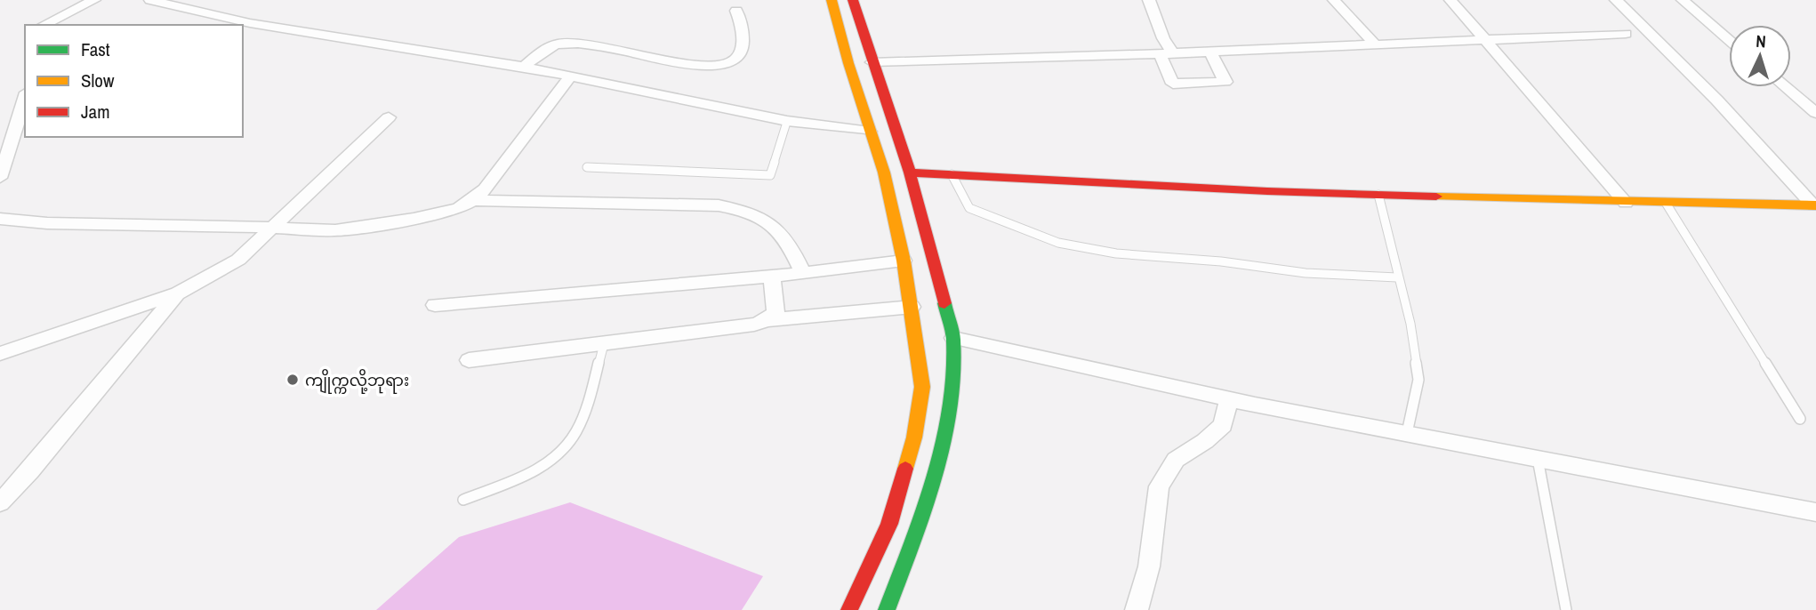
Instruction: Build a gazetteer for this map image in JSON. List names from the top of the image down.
{
  "places": ["ကျိုက္ကလို့ဘုရား"],
  "legend": ["Fast", "Slow", "Jam"],
  "north": "top"
}
